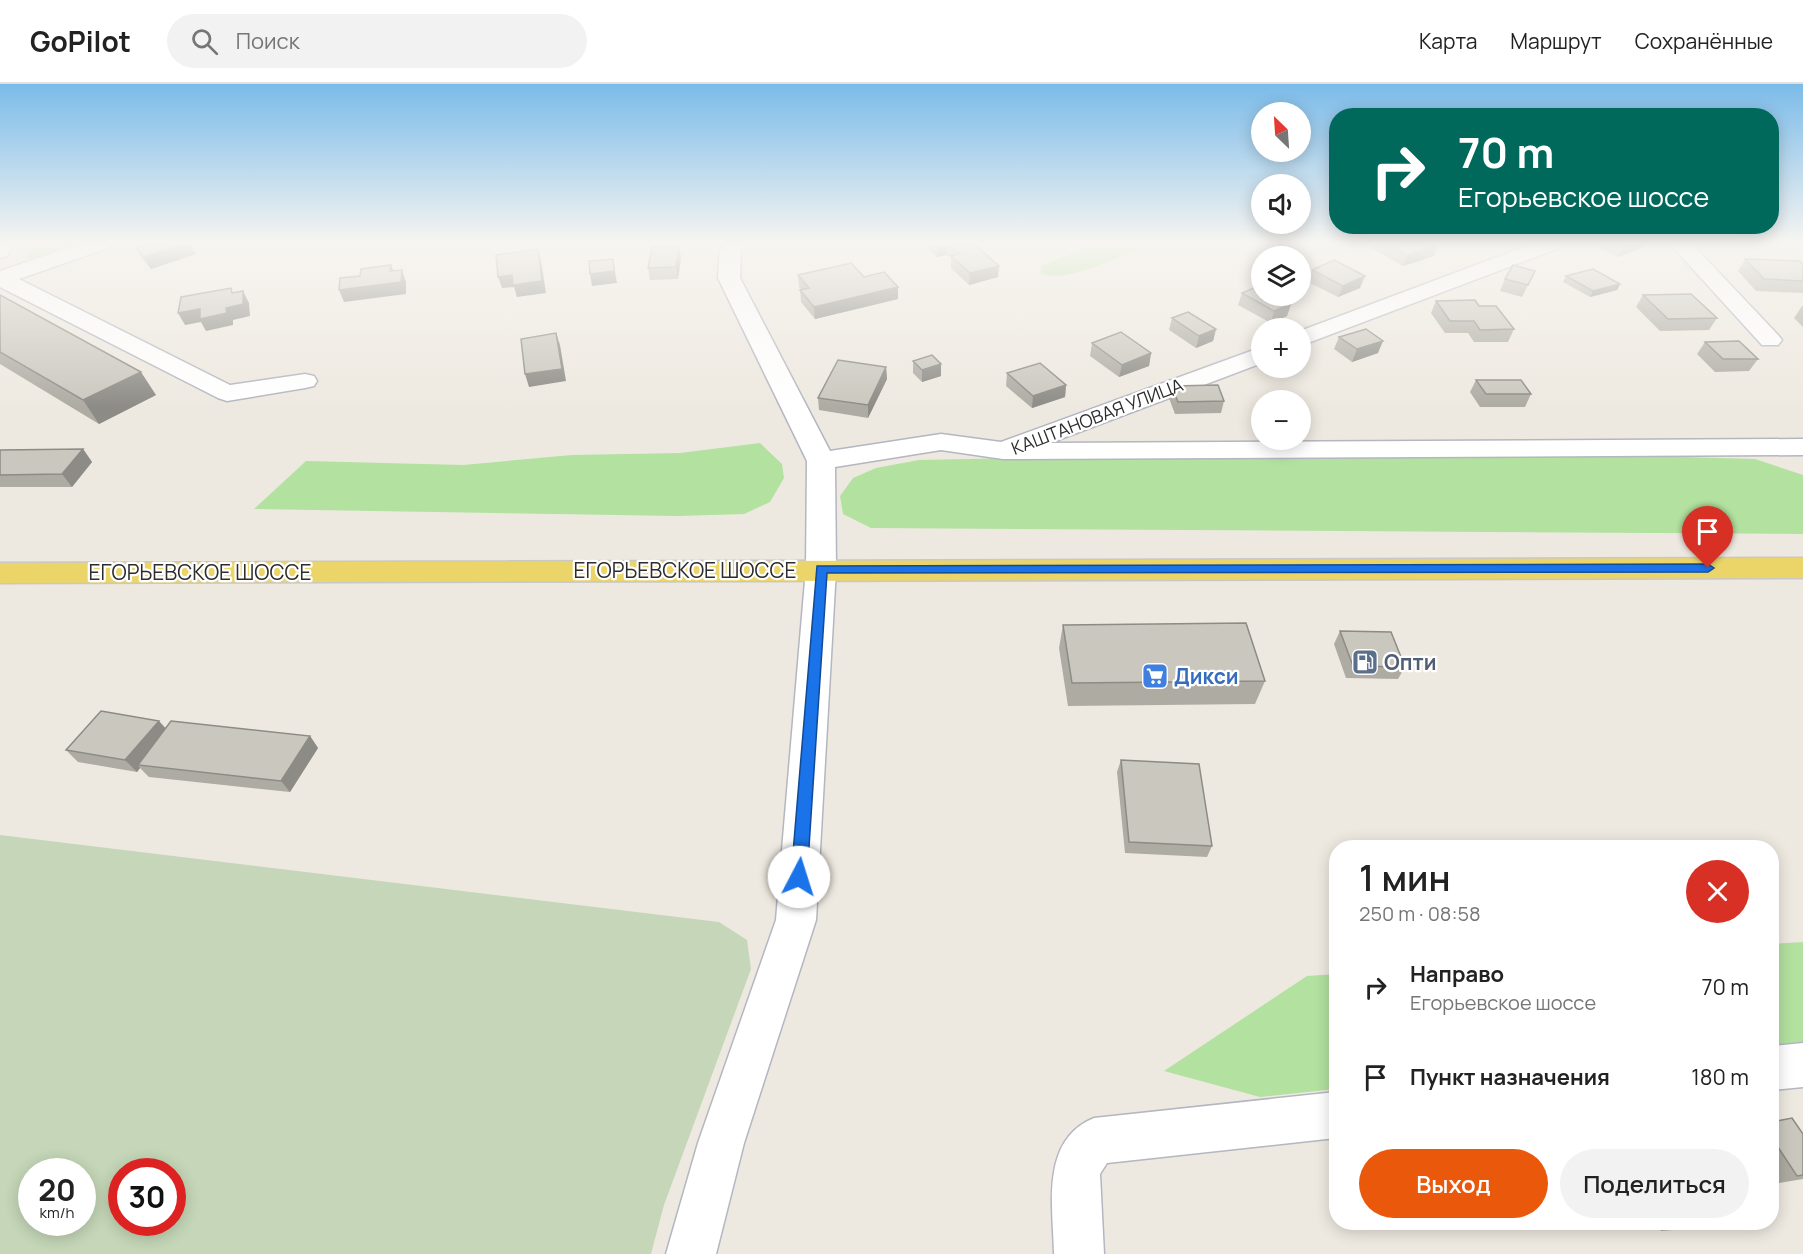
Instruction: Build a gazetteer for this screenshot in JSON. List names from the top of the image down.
{
  "streets": {
    "main road": ["ЕГОРЬЕВСКОЕ ШОССЕ"],
    "street": ["КАШТАНОВАЯ УЛИЦА"]
  },
  "places": {
    "fuel station": ["Опти"],
    "supermarket": ["Дикси"]
  },
  "north": "top left",
  "page": {
    "header": "GoPilot",
    "search": "Поиск",
    "nav": ["Карта", "Маршрут", "Сохранённые"],
    "map_buttons": ["+", "−"],
    "turn": ["70 m", "Егорьевское шоссе"],
    "heading": ["1 мин", "250 m · 08:58"],
    "list": [
      {
        "name": "Направо",
        "note": "Егорьевское шоссе",
        "value": "70 m"
      },
      {
        "name": "Пункт назначения",
        "value": "180 m"
      }
    ],
    "buttons": ["Выход", "Поделиться"],
    "speed": "20 km/h",
    "limit": "30"
  }
}
